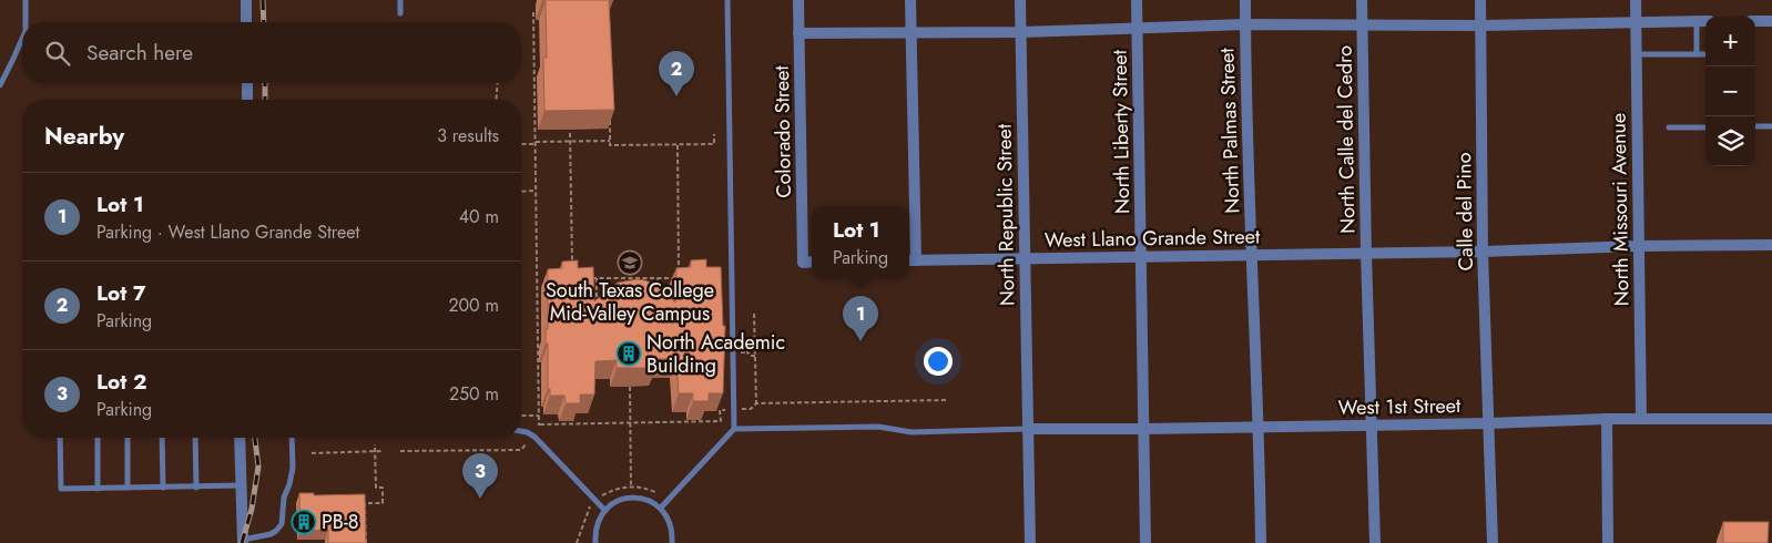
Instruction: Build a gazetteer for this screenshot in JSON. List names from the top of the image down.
{
  "streets": {
    "street": [
      "North Palmas Street",
      "Colorado Street",
      "North Liberty Street",
      "North Calle del Cedro",
      "North Missouri Avenue",
      "Calle del Pino",
      "North Republic Street",
      "West Llano Grande Street",
      "West 1st Street"
    ]
  },
  "crossings": [
    ["North Palmas Street", "West Llano Grande Street"],
    ["North Palmas Street", "West 1st Street"],
    ["North Liberty Street", "West Llano Grande Street"],
    ["North Liberty Street", "West 1st Street"],
    ["North Calle del Cedro", "West Llano Grande Street"],
    ["North Calle del Cedro", "West 1st Street"],
    ["North Missouri Avenue", "West 1st Street"],
    ["Calle del Pino", "West Llano Grande Street"],
    ["Calle del Pino", "West 1st Street"],
    ["North Republic Street", "West Llano Grande Street"],
    ["North Republic Street", "West 1st Street"]
  ],
  "places": {
    "school or university": ["South Texas College Mid-Valley Campus"],
    "building": ["North Academic Building", "PB-8"]
  },
  "page": {
    "map_buttons": ["+", "−"],
    "search": "Search here",
    "pins": ["2", "1", "3"],
    "heading": ["Nearby", "3 results"],
    "list": [
      {
        "mark": "1",
        "name": "Lot 1",
        "note": "Parking · West Llano Grande Street",
        "value": "40 m"
      },
      {
        "mark": "2",
        "name": "Lot 7",
        "note": "Parking",
        "value": "200 m"
      },
      {
        "mark": "3",
        "name": "Lot 2",
        "note": "Parking",
        "value": "250 m"
      }
    ],
    "popup": ["Lot 1", "Parking"]
  }
}
